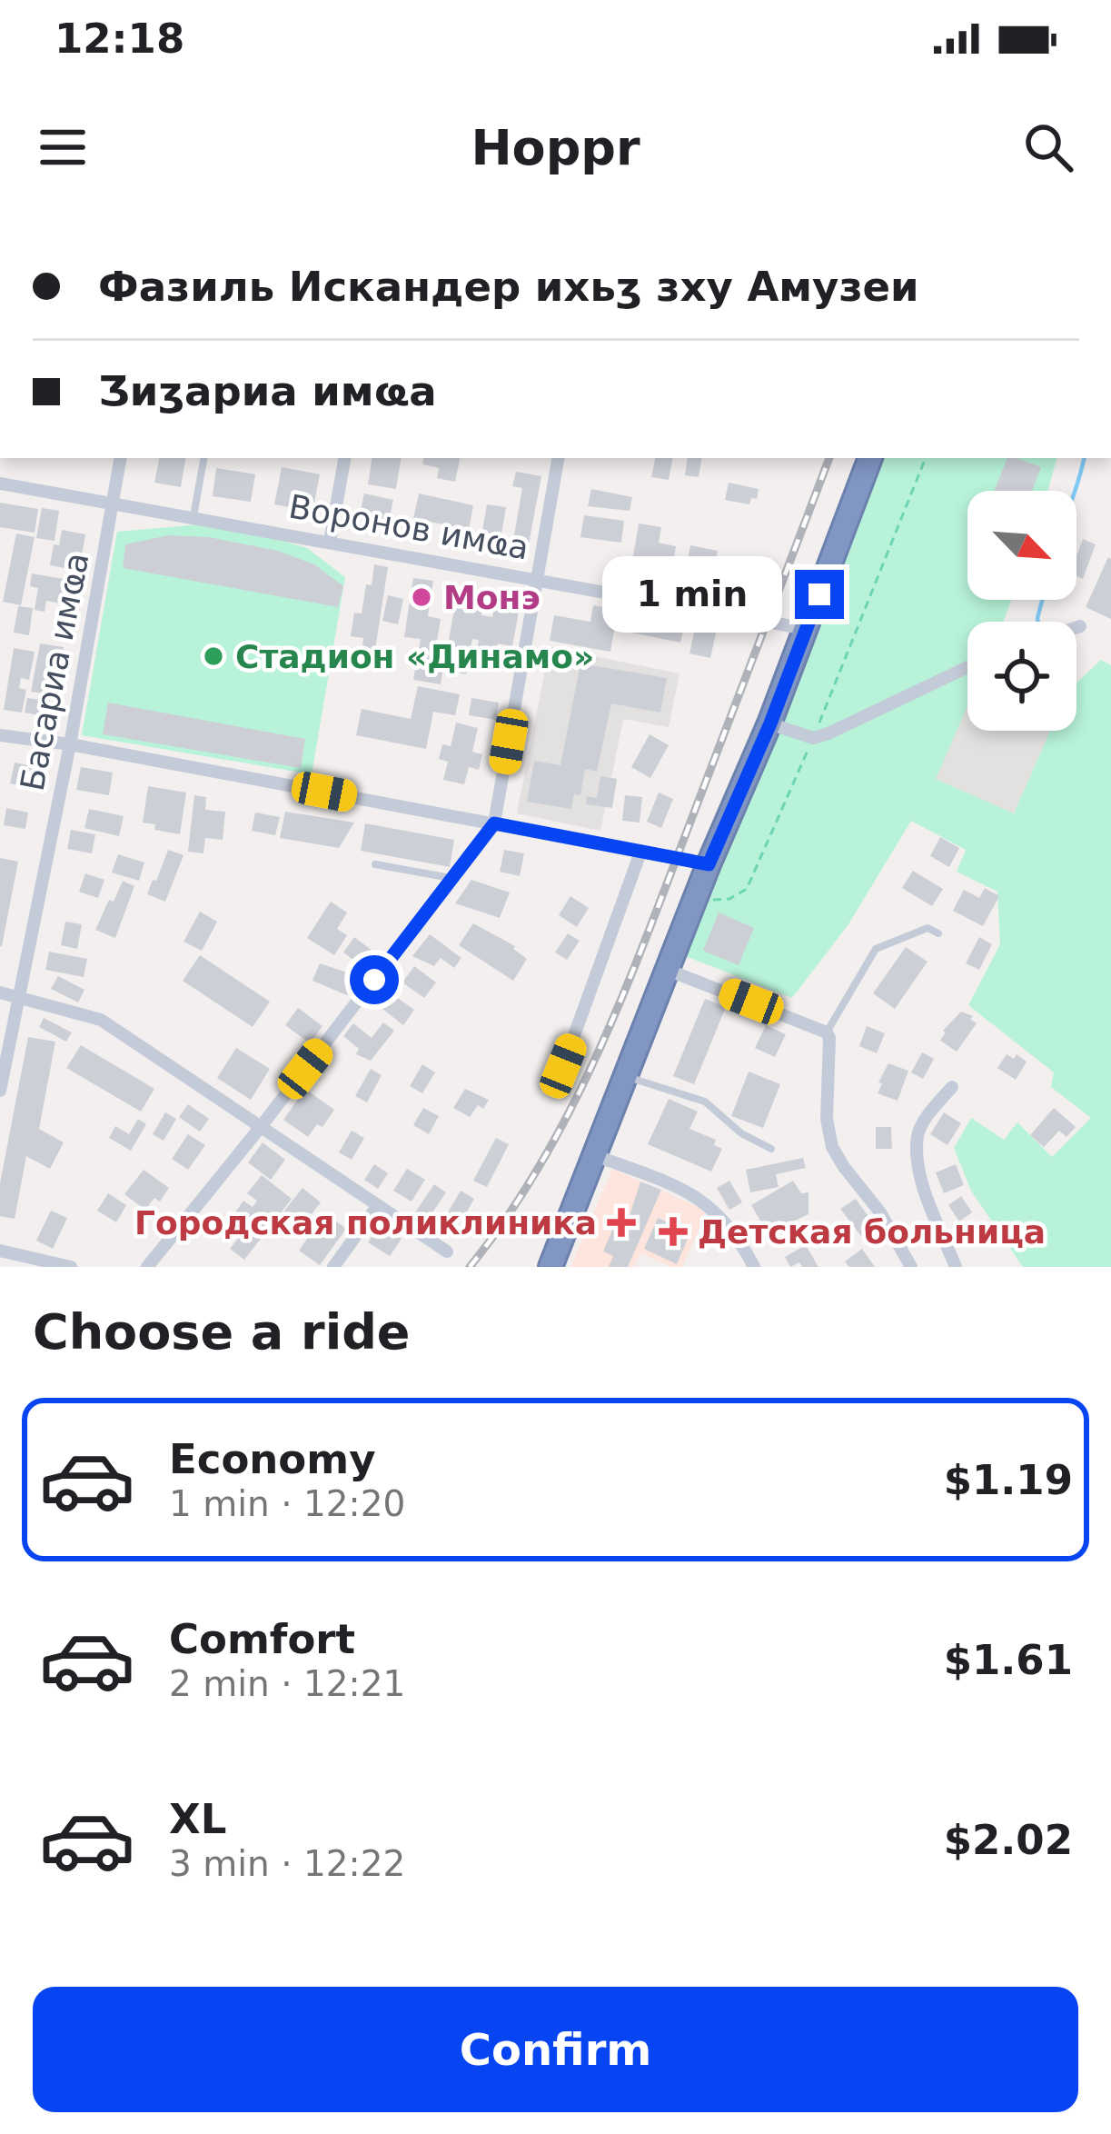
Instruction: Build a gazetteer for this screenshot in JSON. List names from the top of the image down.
{
  "streets": {
    "street": ["Воронов имҩа", "Басариа имҩа"]
  },
  "crossings": [
    ["Воронов имҩа", "Басариа имҩа"]
  ],
  "places": {
    "other": ["Монэ", "Cтадион «Динамо»"],
    "health": ["Городская поликлиника", "Детская больница"]
  },
  "north": "bottom right",
  "page": {
    "status": "12:18",
    "header": "Hoppr",
    "banner": ["Фазиль Искандер ихьӡ зху Амузеи", "Ӡиӡариа имҩа"],
    "bubble": "1 min",
    "heading": "Choose a ride",
    "list": [
      {
        "name": "Economy",
        "note": "1 min · 12:20",
        "value": "$1.19"
      },
      {
        "name": "Comfort",
        "note": "2 min · 12:21",
        "value": "$1.61"
      },
      {
        "name": "XL",
        "note": "3 min · 12:22",
        "value": "$2.02"
      }
    ],
    "buttons": "Confirm"
  }
}
